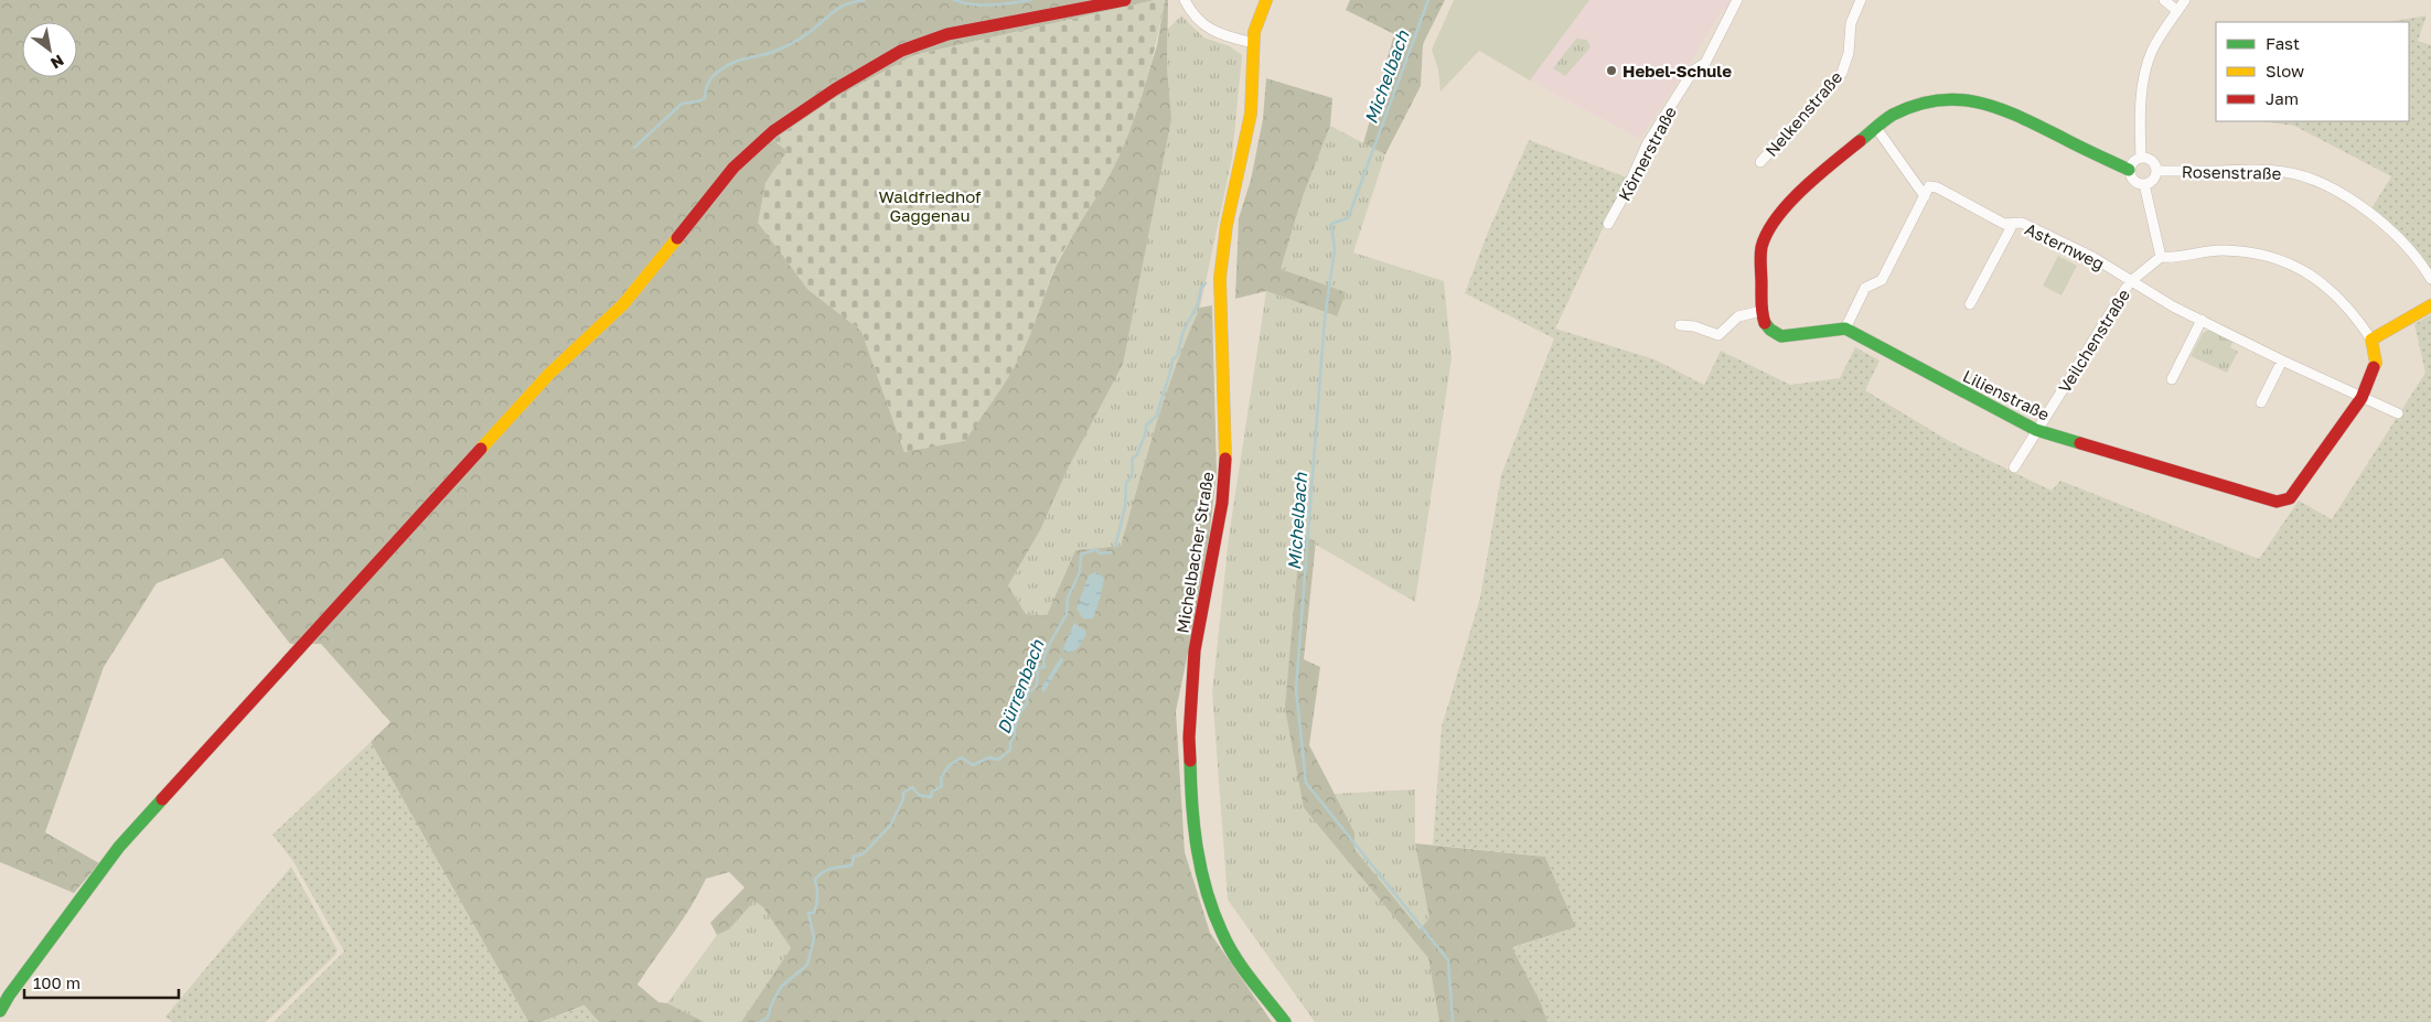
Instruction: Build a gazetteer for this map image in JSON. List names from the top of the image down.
{
  "streets": {
    "street": [
      "Nelkenstraße",
      "Körnerstraße",
      "Rosenstraße",
      "Asternweg",
      "Veilchenstraße",
      "Lilienstraße",
      "Michelbacher Straße"
    ]
  },
  "crossings": [
    ["Asternweg", "Veilchenstraße"],
    ["Asternweg", "Lilienstraße"],
    ["Veilchenstraße", "Lilienstraße"]
  ],
  "water": ["Michelbach", "Dürrenbach"],
  "parks": ["Waldfriedhof Gaggenau"],
  "places": ["Hebel-Schule"],
  "legend": ["Fast", "Slow", "Jam"],
  "scale_bar": "100 m",
  "north": "bottom right"
}
